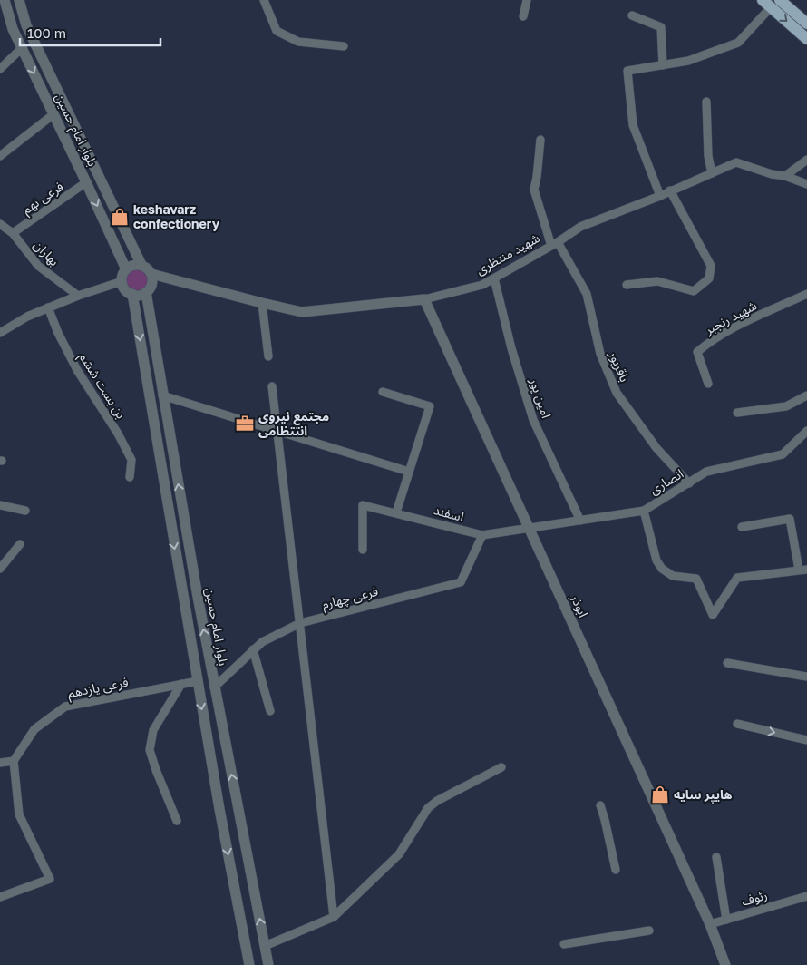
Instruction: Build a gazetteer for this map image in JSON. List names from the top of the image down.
{
  "streets": {
    "street": [
      "بلوار امام حسین",
      "فرعی نهم",
      "بهاران",
      "شهید منتظری",
      "شهید رنجبر",
      "باقرپور",
      "بن بست ششم",
      "امین پور",
      "انصاری",
      "اسفند",
      "فرعی چهارم",
      "ابوذر",
      "فرعی یازدهم",
      "رئوف"
    ]
  },
  "crossings": [
    ["بلوار امام حسین", "فرعی نهم"],
    ["بلوار امام حسین", "شهید منتظری"],
    ["بلوار امام حسین", "فرعی چهارم"],
    ["فرعی نهم", "بهاران"],
    ["شهید منتظری", "باقرپور"],
    ["شهید منتظری", "امین پور"],
    ["شهید منتظری", "ابوذر"],
    ["باقرپور", "انصاری"],
    ["امین پور", "انصاری"],
    ["انصاری", "اسفند"],
    ["انصاری", "ابوذر"],
    ["اسفند", "فرعی چهارم"],
    ["اسفند", "ابوذر"],
    ["ابوذر", "رئوف"]
  ],
  "places": {
    "shop": ["keshavarz confectionery", "هایپر‌ سایه"],
    "office": ["مجتمع نیروی انتتظامی"]
  },
  "scale_bar": "100 m"
}
